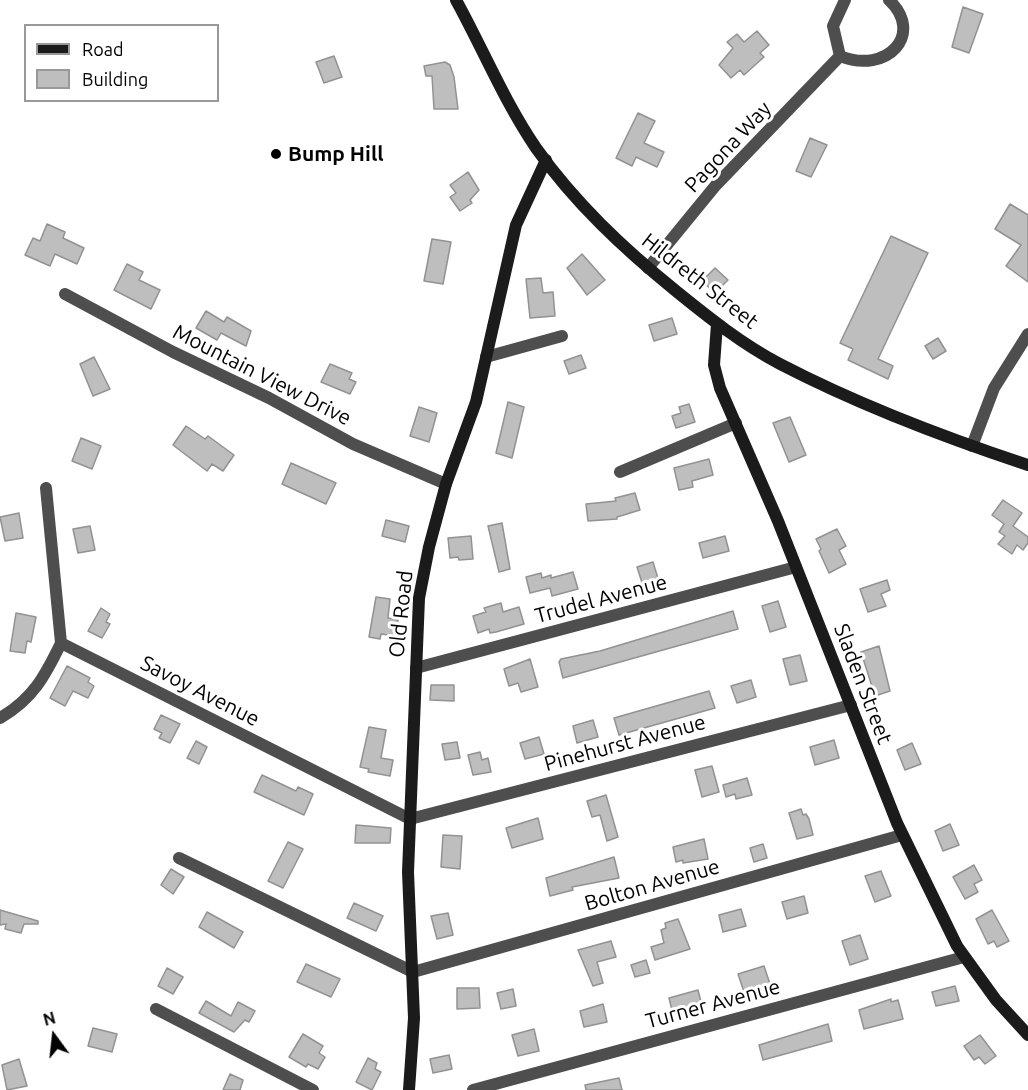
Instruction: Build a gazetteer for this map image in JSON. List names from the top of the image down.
{
  "streets": {
    "street": [
      "Pagona Way",
      "Hildreth Street",
      "Mountain View Drive",
      "Trudel Avenue",
      "Old Road",
      "Sladen Street",
      "Savoy Avenue",
      "Pinehurst Avenue",
      "Bolton Avenue",
      "Turner Avenue"
    ]
  },
  "crossings": [
    ["Pagona Way", "Hildreth Street"],
    ["Hildreth Street", "Old Road"],
    ["Hildreth Street", "Sladen Street"],
    ["Mountain View Drive", "Old Road"],
    ["Trudel Avenue", "Old Road"],
    ["Trudel Avenue", "Sladen Street"],
    ["Old Road", "Savoy Avenue"],
    ["Old Road", "Pinehurst Avenue"],
    ["Old Road", "Bolton Avenue"],
    ["Sladen Street", "Pinehurst Avenue"],
    ["Sladen Street", "Bolton Avenue"],
    ["Sladen Street", "Turner Avenue"],
    ["Savoy Avenue", "Pinehurst Avenue"]
  ],
  "places": ["Bump Hill"],
  "legend": ["Road", "Building"],
  "north": "top"
}
